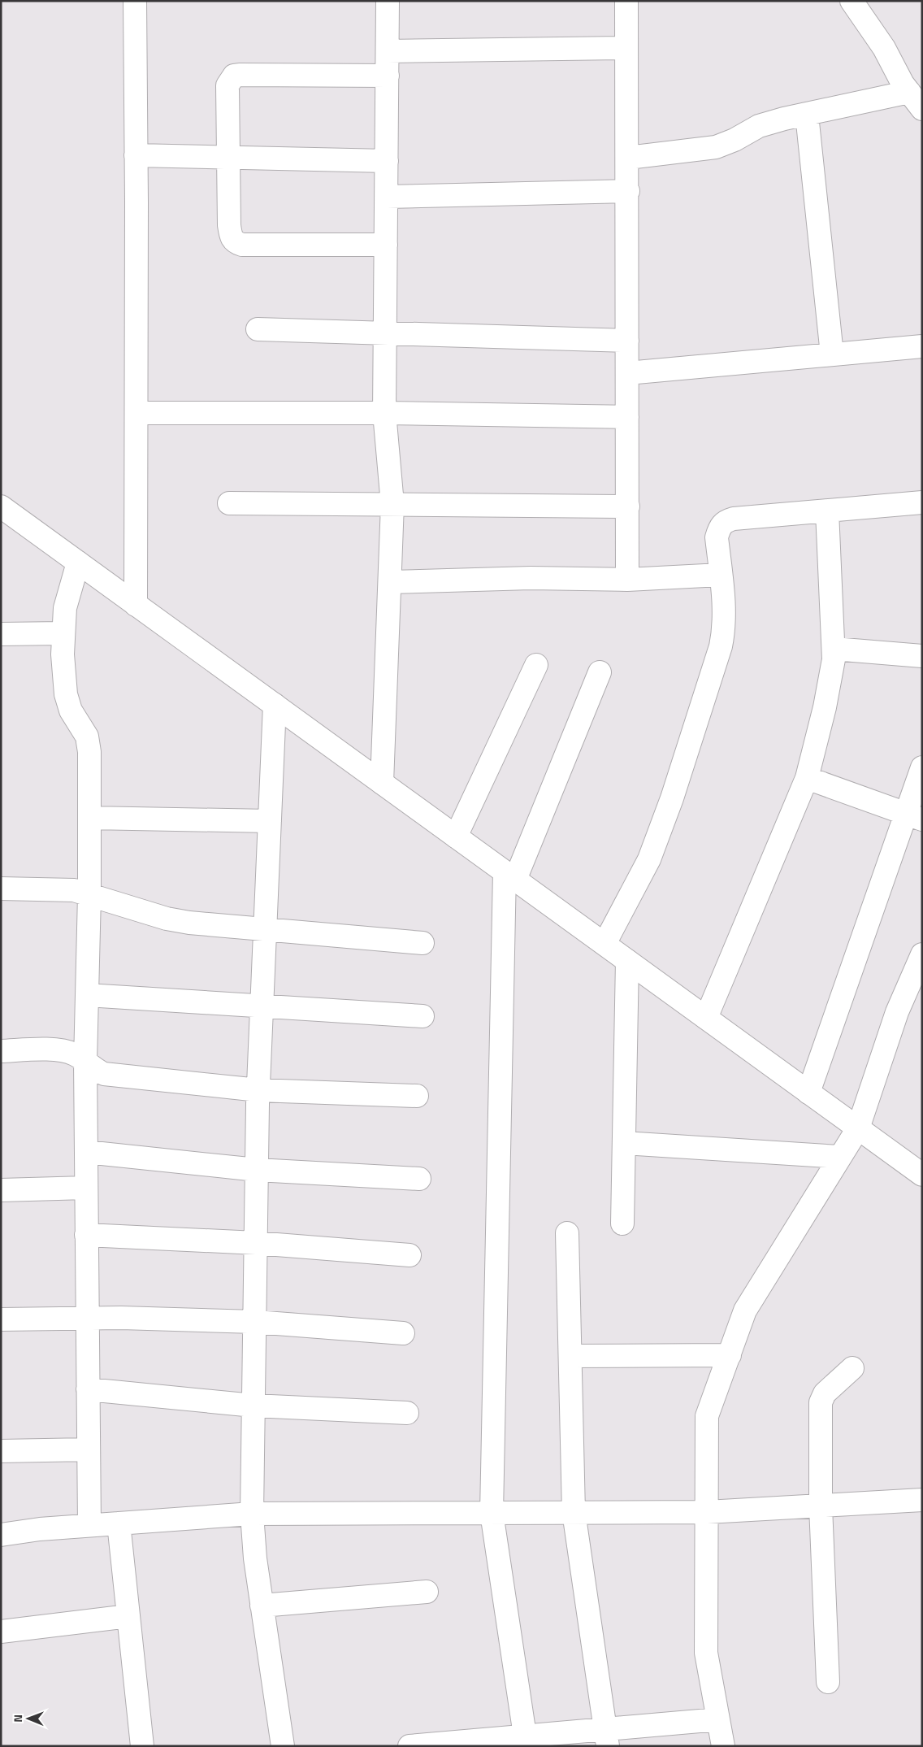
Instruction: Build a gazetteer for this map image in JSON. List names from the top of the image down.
{
  "north": "left"
}
